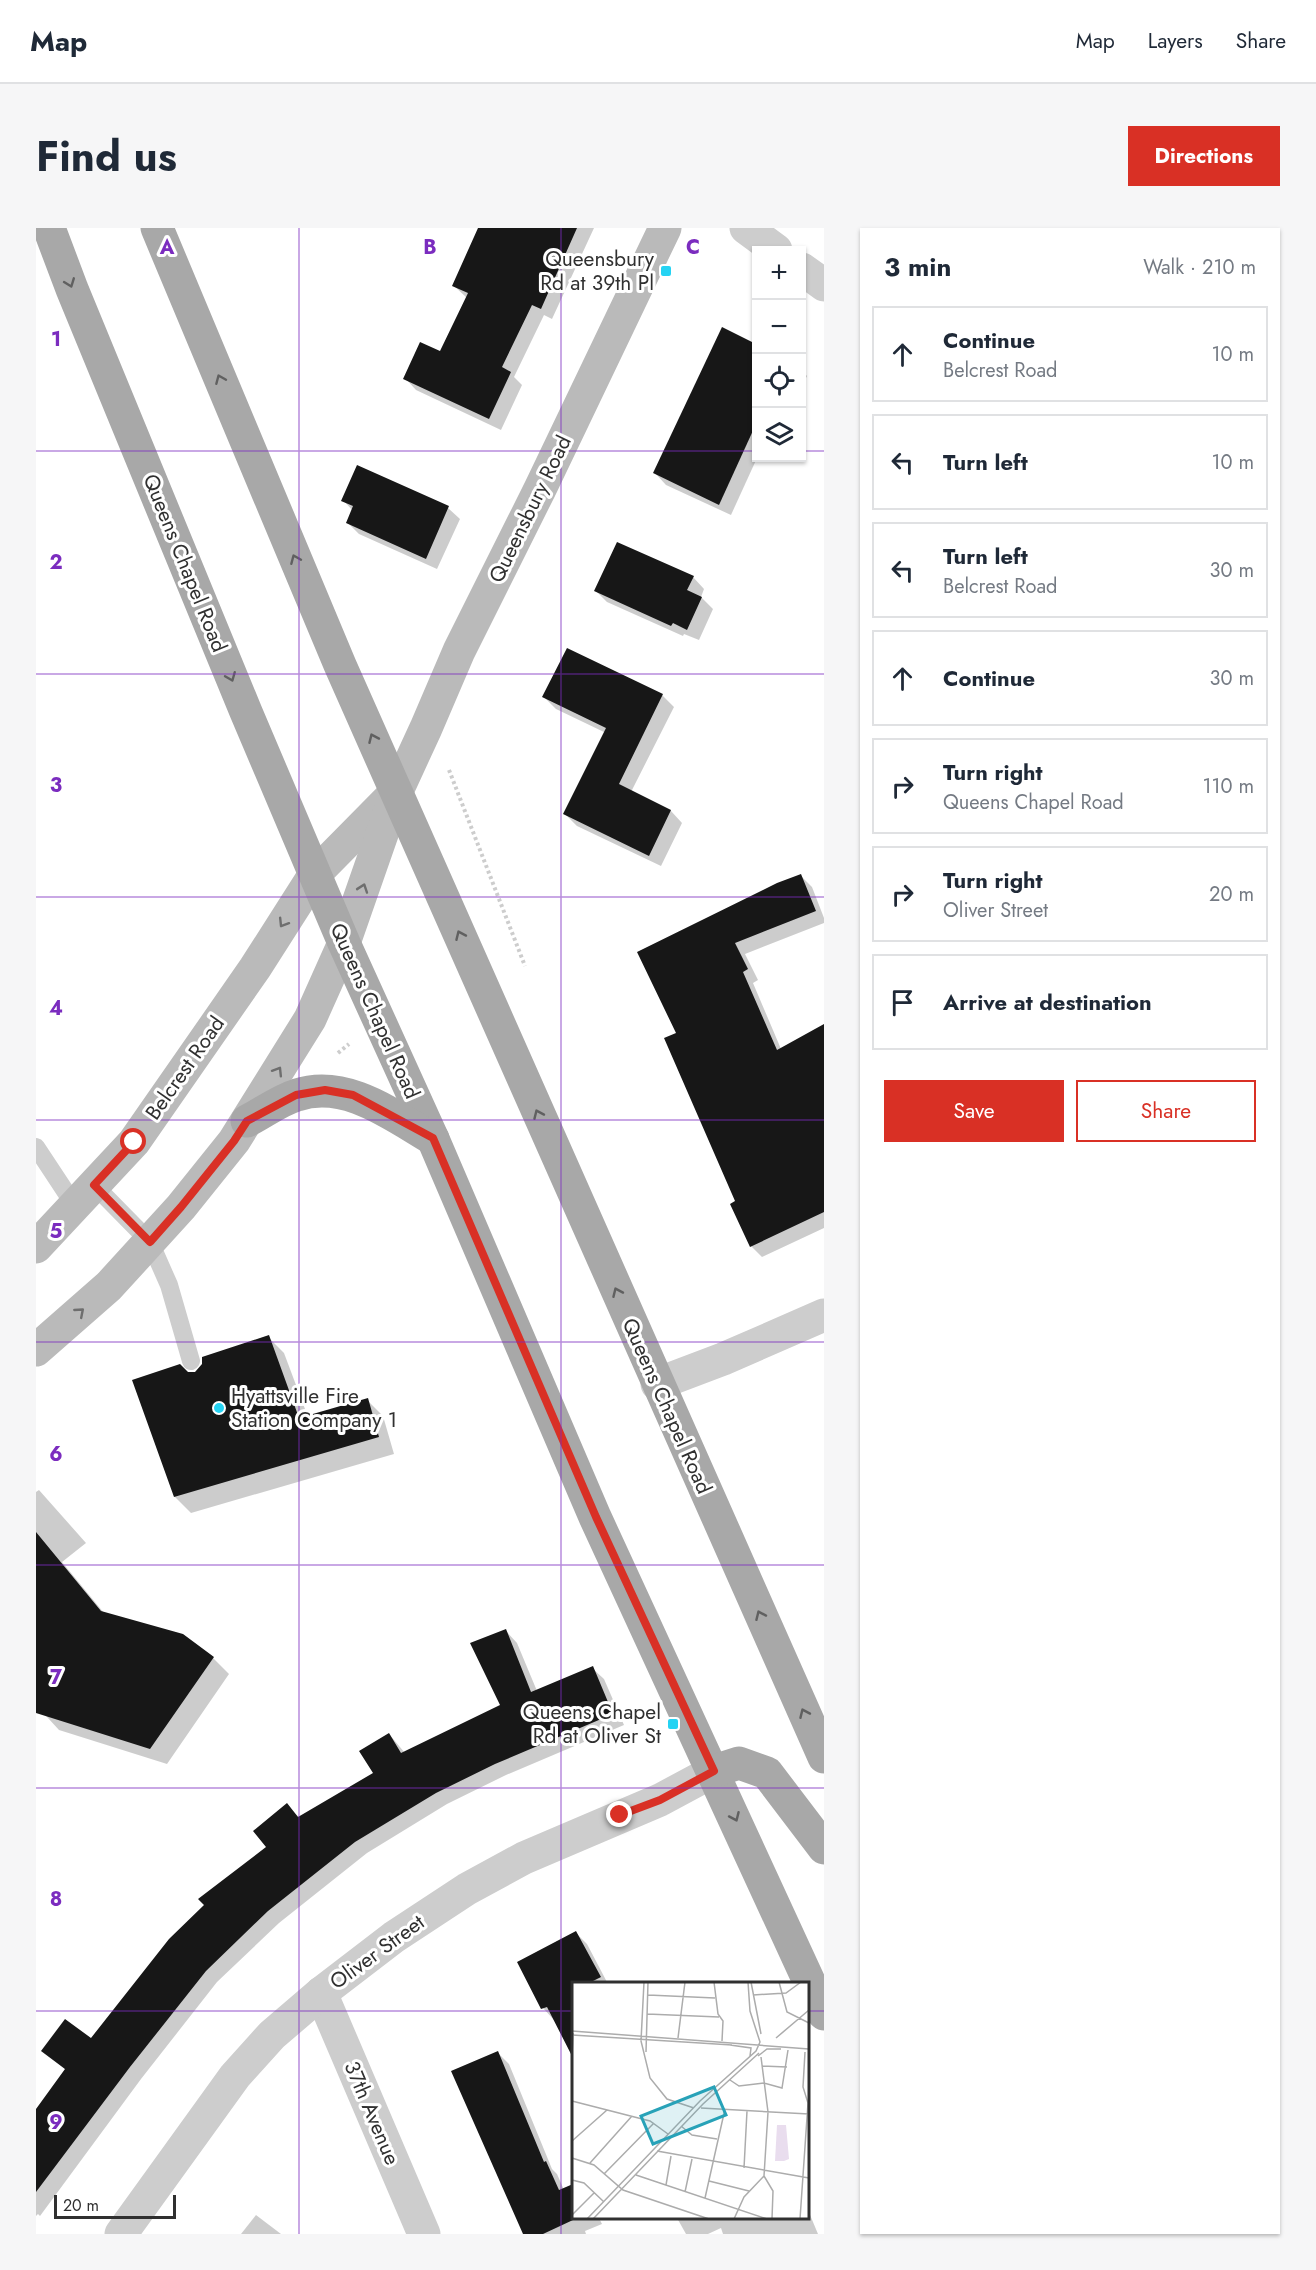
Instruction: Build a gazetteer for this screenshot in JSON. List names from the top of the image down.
{
  "streets": {
    "main road": ["Queensbury Road", "Queens Chapel Road", "Belcrest Road"],
    "street": ["Oliver Street", "37th Avenue"]
  },
  "crossings": [
    ["Queensbury Road", "Queens Chapel Road"],
    ["Queensbury Road", "Belcrest Road"],
    ["Queens Chapel Road", "Belcrest Road"],
    ["Queens Chapel Road", "Oliver Street"],
    ["Oliver Street", "37th Avenue"]
  ],
  "places": {
    "transit": ["Queensbury Rd at 39th Pl", "Queens Chapel Rd at Oliver St"],
    "other": ["Hyattsville Fire Station Company 1"]
  },
  "scale_bar": "20 m",
  "page": {
    "header": "Map",
    "nav": ["Map", "Layers", "Share"],
    "title": "Find us",
    "buttons": [
      "Directions",
      ["Save", "Share"]
    ],
    "heading": ["3 min", "Walk · 210 m"],
    "map_buttons": ["+", "−"],
    "list": [
      ["Continue", "Belcrest Road", "10 m"],
      ["Turn left", "10 m"],
      ["Turn left", "Belcrest Road", "30 m"],
      ["Continue", "30 m"],
      ["Turn right", "Queens Chapel Road", "110 m"],
      ["Turn right", "Oliver Street", "20 m"],
      "Arrive at destination"
    ],
    "scale": "20 m"
  },
  "grid": {
    "columns": ["A", "B", "C"],
    "rows": [
      "1",
      "2",
      "3",
      "4",
      "5",
      "6",
      "7",
      "8",
      "9"
    ]
  }
}
